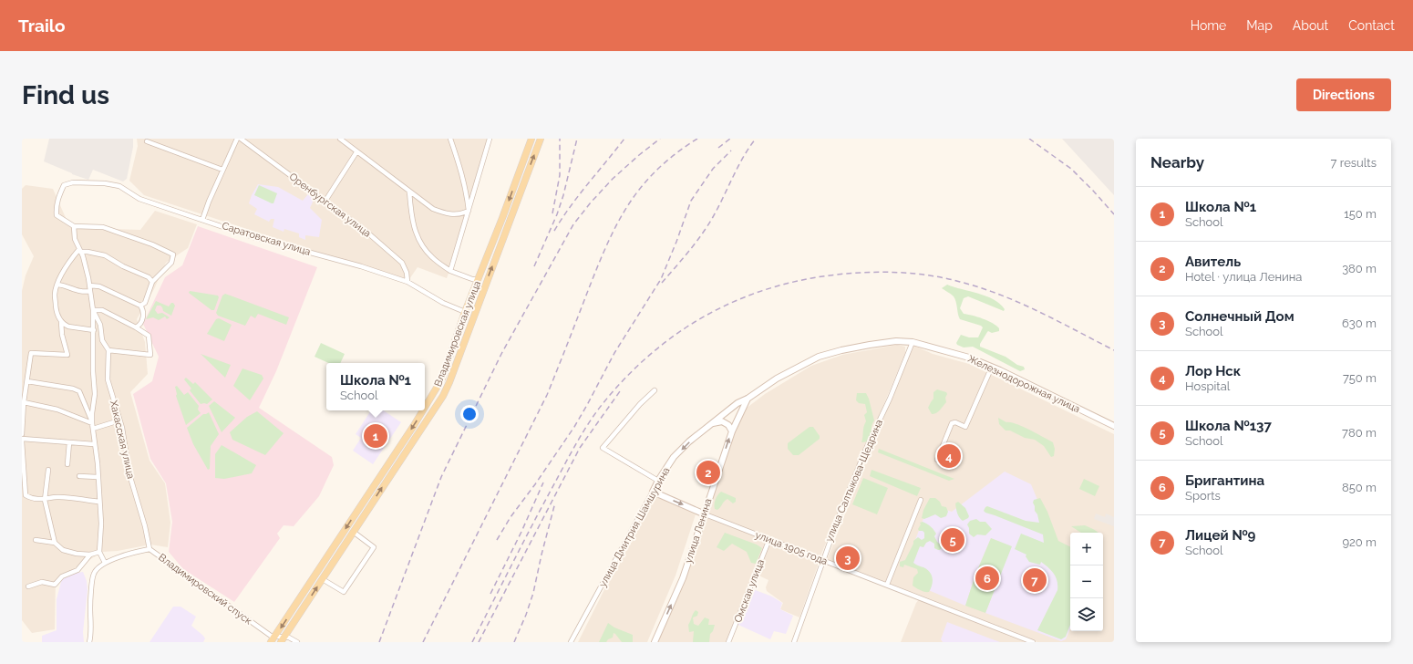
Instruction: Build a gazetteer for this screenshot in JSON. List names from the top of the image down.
{
  "streets": {
    "main road": ["Владимировская улица"],
    "street": [
      "Оренбургская улица",
      "Саратовская улица",
      "Железнодорожная улица",
      "Хакасская улица",
      "улица Салтыкова-Щедрина",
      "улица Дмитрия Шамшурина",
      "улица Ленина",
      "улица 1905 года",
      "Владимировский спуск",
      "Омская улица"
    ]
  },
  "crossings": [
    ["Оренбургская улица", "Саратовская улица"],
    ["Саратовская улица", "Владимировская улица"],
    ["Владимировская улица", "Владимировский спуск"],
    ["Железнодорожная улица", "улица Салтыкова-Щедрина"],
    ["Железнодорожная улица", "улица Дмитрия Шамшурина"],
    ["Железнодорожная улица", "улица Ленина"],
    ["Хакасская улица", "Владимировский спуск"],
    ["улица Салтыкова-Щедрина", "улица 1905 года"],
    ["улица Дмитрия Шамшурина", "улица Ленина"],
    ["улица Дмитрия Шамшурина", "улица 1905 года"],
    ["улица Ленина", "улица 1905 года"],
    ["улица 1905 года", "Омская улица"]
  ],
  "one_way": ["улица Ленина"],
  "page": {
    "header": "Trailo",
    "nav": [
      "Home",
      "Map",
      "About",
      "Contact"
    ],
    "buttons": "Directions",
    "title": "Find us",
    "heading": ["Nearby", "7 results"],
    "list": [
      {
        "mark": "1",
        "name": "Школа №1",
        "note": "School",
        "value": "150 m"
      },
      {
        "mark": "2",
        "name": "Авитель",
        "note": "Hotel · улица Ленина",
        "value": "380 m"
      },
      {
        "mark": "3",
        "name": "Солнечный Дом",
        "note": "School",
        "value": "630 m"
      },
      {
        "mark": "4",
        "name": "Лор Нск",
        "note": "Hospital",
        "value": "750 m"
      },
      {
        "mark": "5",
        "name": "Школа №137",
        "note": "School",
        "value": "780 m"
      },
      {
        "mark": "6",
        "name": "Бригантина",
        "note": "Sports",
        "value": "850 m"
      },
      {
        "mark": "7",
        "name": "Лицей №9",
        "note": "School",
        "value": "920 m"
      }
    ],
    "popup": ["Школа №1", "School"],
    "pins": [
      "1",
      "4",
      "2",
      "5",
      "3",
      "6",
      "7"
    ],
    "map_buttons": ["+", "−"]
  }
}
